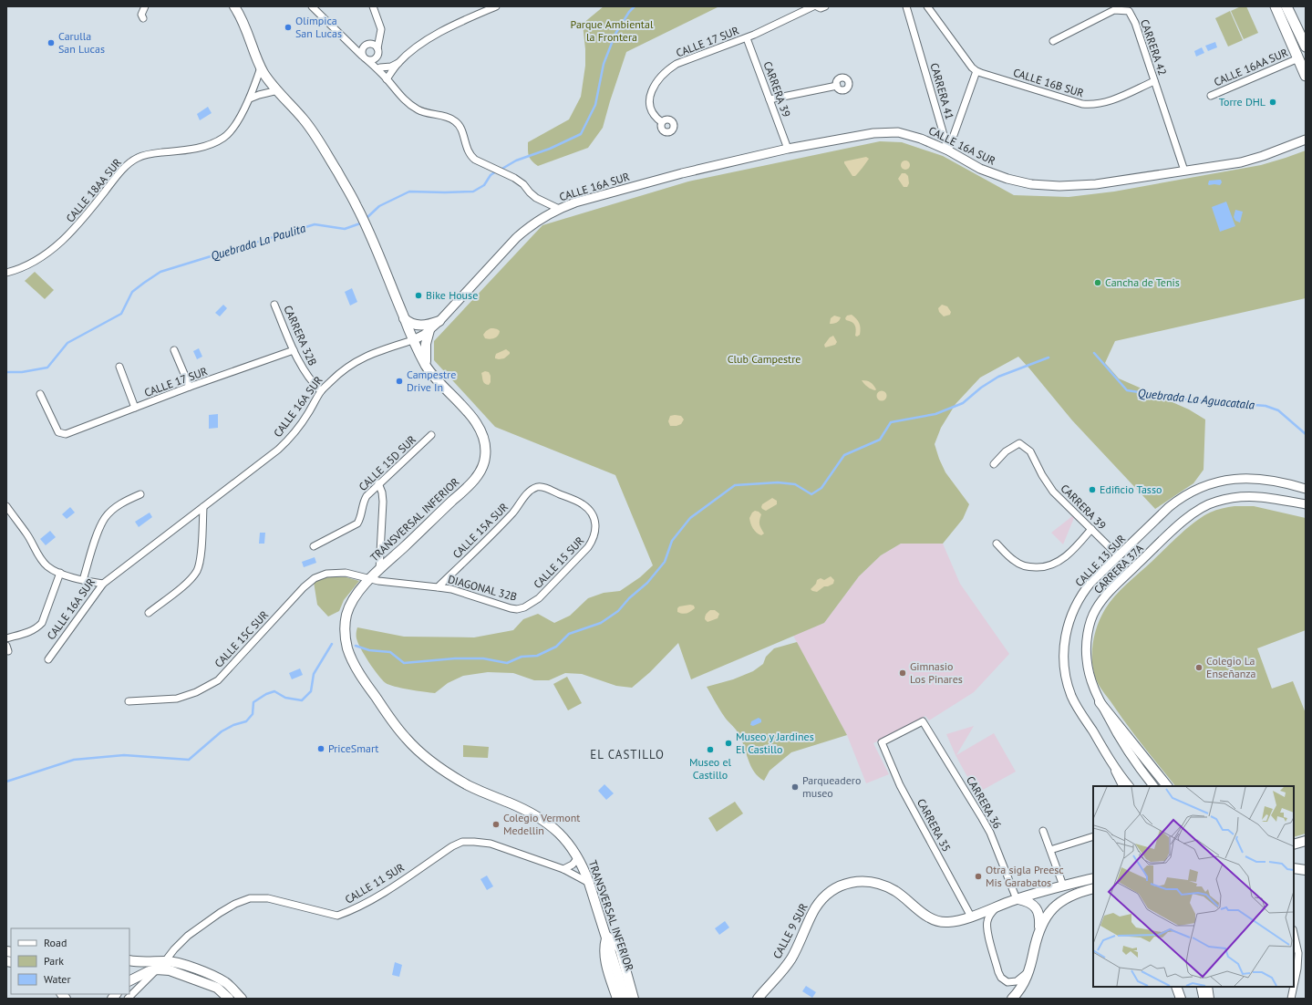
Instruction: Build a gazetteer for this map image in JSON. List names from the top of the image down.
{
  "streets": {
    "main road": ["TRANSVERSAL INFERIOR", "CALLE 9 SUR"],
    "street": [
      "CALLE 17 SUR",
      "CARRERA 42",
      "CALLE 16AA SUR",
      "CALLE 16B SUR",
      "CARRERA 39",
      "CARRERA 41",
      "CALLE 16A SUR",
      "CALLE 18AA SUR",
      "CARRERA 32B",
      "CALLE 15D SUR",
      "CALLE 15A SUR",
      "CALLE 13 SUR",
      "CALLE 15 SUR",
      "CARRERA 37A",
      "DIAGONAL 32B",
      "CALLE 15C SUR",
      "CARRERA 36",
      "CARRERA 35",
      "CALLE 11 SUR"
    ]
  },
  "crossings": [
    ["CALLE 17 SUR", "CARRERA 39"],
    ["CALLE 17 SUR", "CARRERA 32B"],
    ["CARRERA 42", "CALLE 16B SUR"],
    ["CARRERA 42", "CALLE 16A SUR"],
    ["CALLE 16B SUR", "CARRERA 41"],
    ["CARRERA 39", "CALLE 16A SUR"],
    ["CARRERA 39", "CALLE 13 SUR"],
    ["CARRERA 41", "CALLE 16A SUR"],
    ["CALLE 16A SUR", "CARRERA 32B"],
    ["CALLE 16A SUR", "TRANSVERSAL INFERIOR"],
    ["CALLE 18AA SUR", "TRANSVERSAL INFERIOR"],
    ["TRANSVERSAL INFERIOR", "DIAGONAL 32B"],
    ["TRANSVERSAL INFERIOR", "CALLE 15C SUR"],
    ["TRANSVERSAL INFERIOR", "CALLE 11 SUR"],
    ["CALLE 15A SUR", "CALLE 15 SUR"],
    ["CALLE 15A SUR", "DIAGONAL 32B"],
    ["CALLE 15 SUR", "DIAGONAL 32B"],
    ["DIAGONAL 32B", "CALLE 15C SUR"],
    ["CARRERA 36", "CARRERA 35"],
    ["CARRERA 36", "CALLE 9 SUR"],
    ["CARRERA 35", "CALLE 9 SUR"]
  ],
  "districts": ["EL CASTILLO"],
  "water": ["Quebrada La Paulita", "Quebrada La Aguacatala"],
  "parks": ["Parque Ambiental la Frontera", "Club Campestre"],
  "places": [
    "Olímpica San Lucas",
    "Carulla San Lucas",
    "Torre DHL",
    "Cancha de Tenis",
    "Bike House",
    "Campestre Drive In",
    "Edificio Tasso",
    "Colegio La Enseñanza",
    "Gimnasio Los Pinares",
    "Museo y Jardines El Castillo",
    "PriceSmart",
    "Museo el Castillo",
    "Parqueadero museo",
    "Colegio Vermont Medellin",
    "Otra sigla Preesc Mis Garabatos"
  ],
  "legend": ["Road", "Park", "Water"]
}
